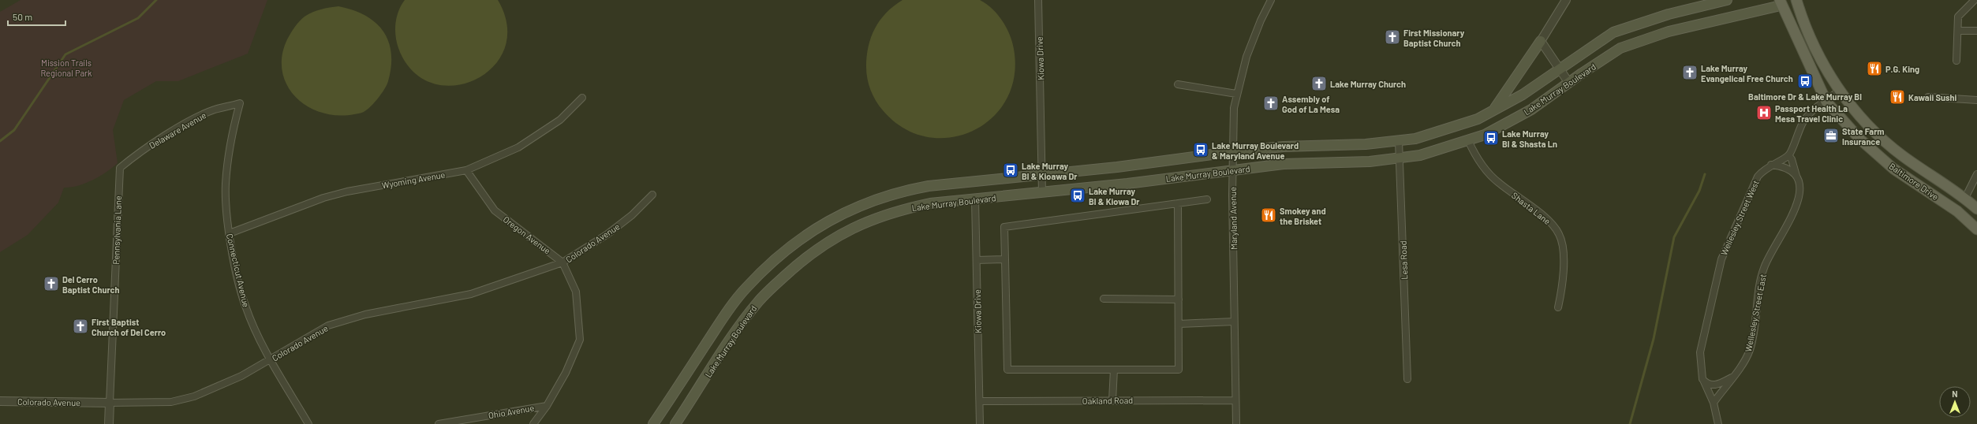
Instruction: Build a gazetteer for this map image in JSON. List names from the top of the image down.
{
  "streets": {
    "main road": ["Lake Murray Boulevard", "Baltimore Drive"],
    "street": [
      "Kiowa Drive",
      "Delaware Avenue",
      "Wyoming Avenue",
      "Shasta Lane",
      "Wellesley Street West",
      "Maryland Avenue",
      "Pennsylvania Lane",
      "Oregon Avenue",
      "Colorado Avenue",
      "Lesa Road",
      "Connecticut Avenue",
      "Wellesley Street East",
      "Oakland Road",
      "Ohio Avenue"
    ]
  },
  "crossings": [
    ["Kiowa Drive", "Lake Murray Boulevard"],
    ["Kiowa Drive", "Oakland Road"],
    ["Lake Murray Boulevard", "Baltimore Drive"],
    ["Lake Murray Boulevard", "Shasta Lane"],
    ["Lake Murray Boulevard", "Maryland Avenue"],
    ["Lake Murray Boulevard", "Lesa Road"],
    ["Delaware Avenue", "Pennsylvania Lane"],
    ["Delaware Avenue", "Connecticut Avenue"],
    ["Wyoming Avenue", "Oregon Avenue"],
    ["Wyoming Avenue", "Connecticut Avenue"],
    ["Wellesley Street West", "Wellesley Street East"],
    ["Maryland Avenue", "Oakland Road"],
    ["Pennsylvania Lane", "Colorado Avenue"],
    ["Oregon Avenue", "Colorado Avenue"],
    ["Oregon Avenue", "Ohio Avenue"],
    ["Colorado Avenue", "Connecticut Avenue"]
  ],
  "parks": ["Mission Trails Regional Park"],
  "places": {
    "church": [
      "First Missionary Baptist Church",
      "Lake Murray Evangelical Free Church",
      "Lake Murray Church",
      "Assembly of God of La Mesa",
      "Del Cerro Baptist Church",
      "First Baptist Church of Del Cerro"
    ],
    "restaurant": ["P.G. King", "Kawaii Sushi", "Smokey and the Brisket"],
    "bus stop": [
      "Baltimore Dr & Lake Murray Bl",
      "Lake Murray Bl & Shasta Ln",
      "Lake Murray Boulevard & Maryland Avenue",
      "Lake Murray Bl & Kioawa Dr",
      "Lake Murray Bl & Kiowa Dr"
    ],
    "hospital": ["Passport Health La Mesa Travel Clinic"],
    "office": ["State Farm Insurance"]
  },
  "scale_bar": "50 m",
  "north": "top"
}
